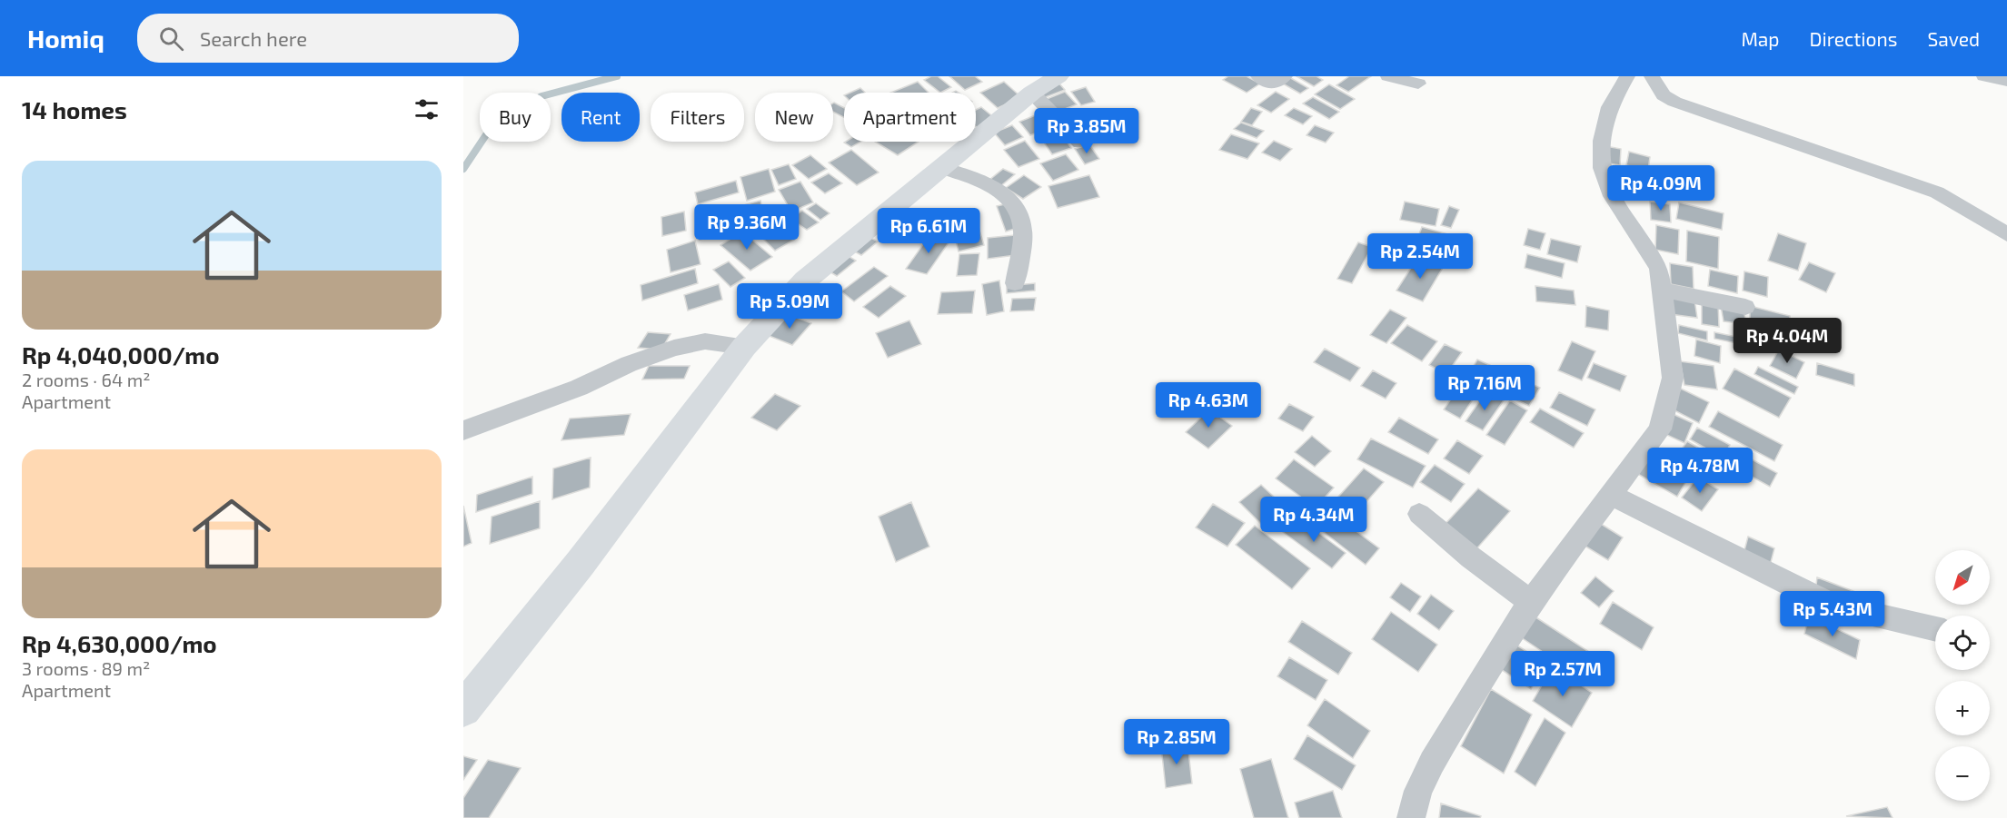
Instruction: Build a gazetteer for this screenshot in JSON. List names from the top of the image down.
{
  "north": "bottom left",
  "page": {
    "header": "Homiq",
    "search": "Search here",
    "nav": ["Map", "Directions", "Saved"],
    "heading": "14 homes",
    "chip": [
      "Buy",
      "Rent",
      "Filters",
      "New",
      "Apartment"
    ],
    "price": [
      "Rp 3.85M",
      "Rp 4.09M",
      "Rp 9.36M",
      "Rp 6.61M",
      "Rp 2.54M",
      "Rp 5.09M",
      "Rp 4.04M",
      "Rp 7.16M",
      "Rp 4.63M",
      "Rp 4.78M",
      "Rp 4.34M",
      "Rp 5.43M",
      "Rp 2.57M",
      "Rp 2.85M"
    ],
    "list": [
      {
        "name": "Rp 4,040,000/mo",
        "note": "2 rooms · 64 m² · Apartment"
      },
      {
        "name": "Rp 4,630,000/mo",
        "note": "3 rooms · 89 m² · Apartment"
      }
    ],
    "map_buttons": ["+", "−"]
  }
}
